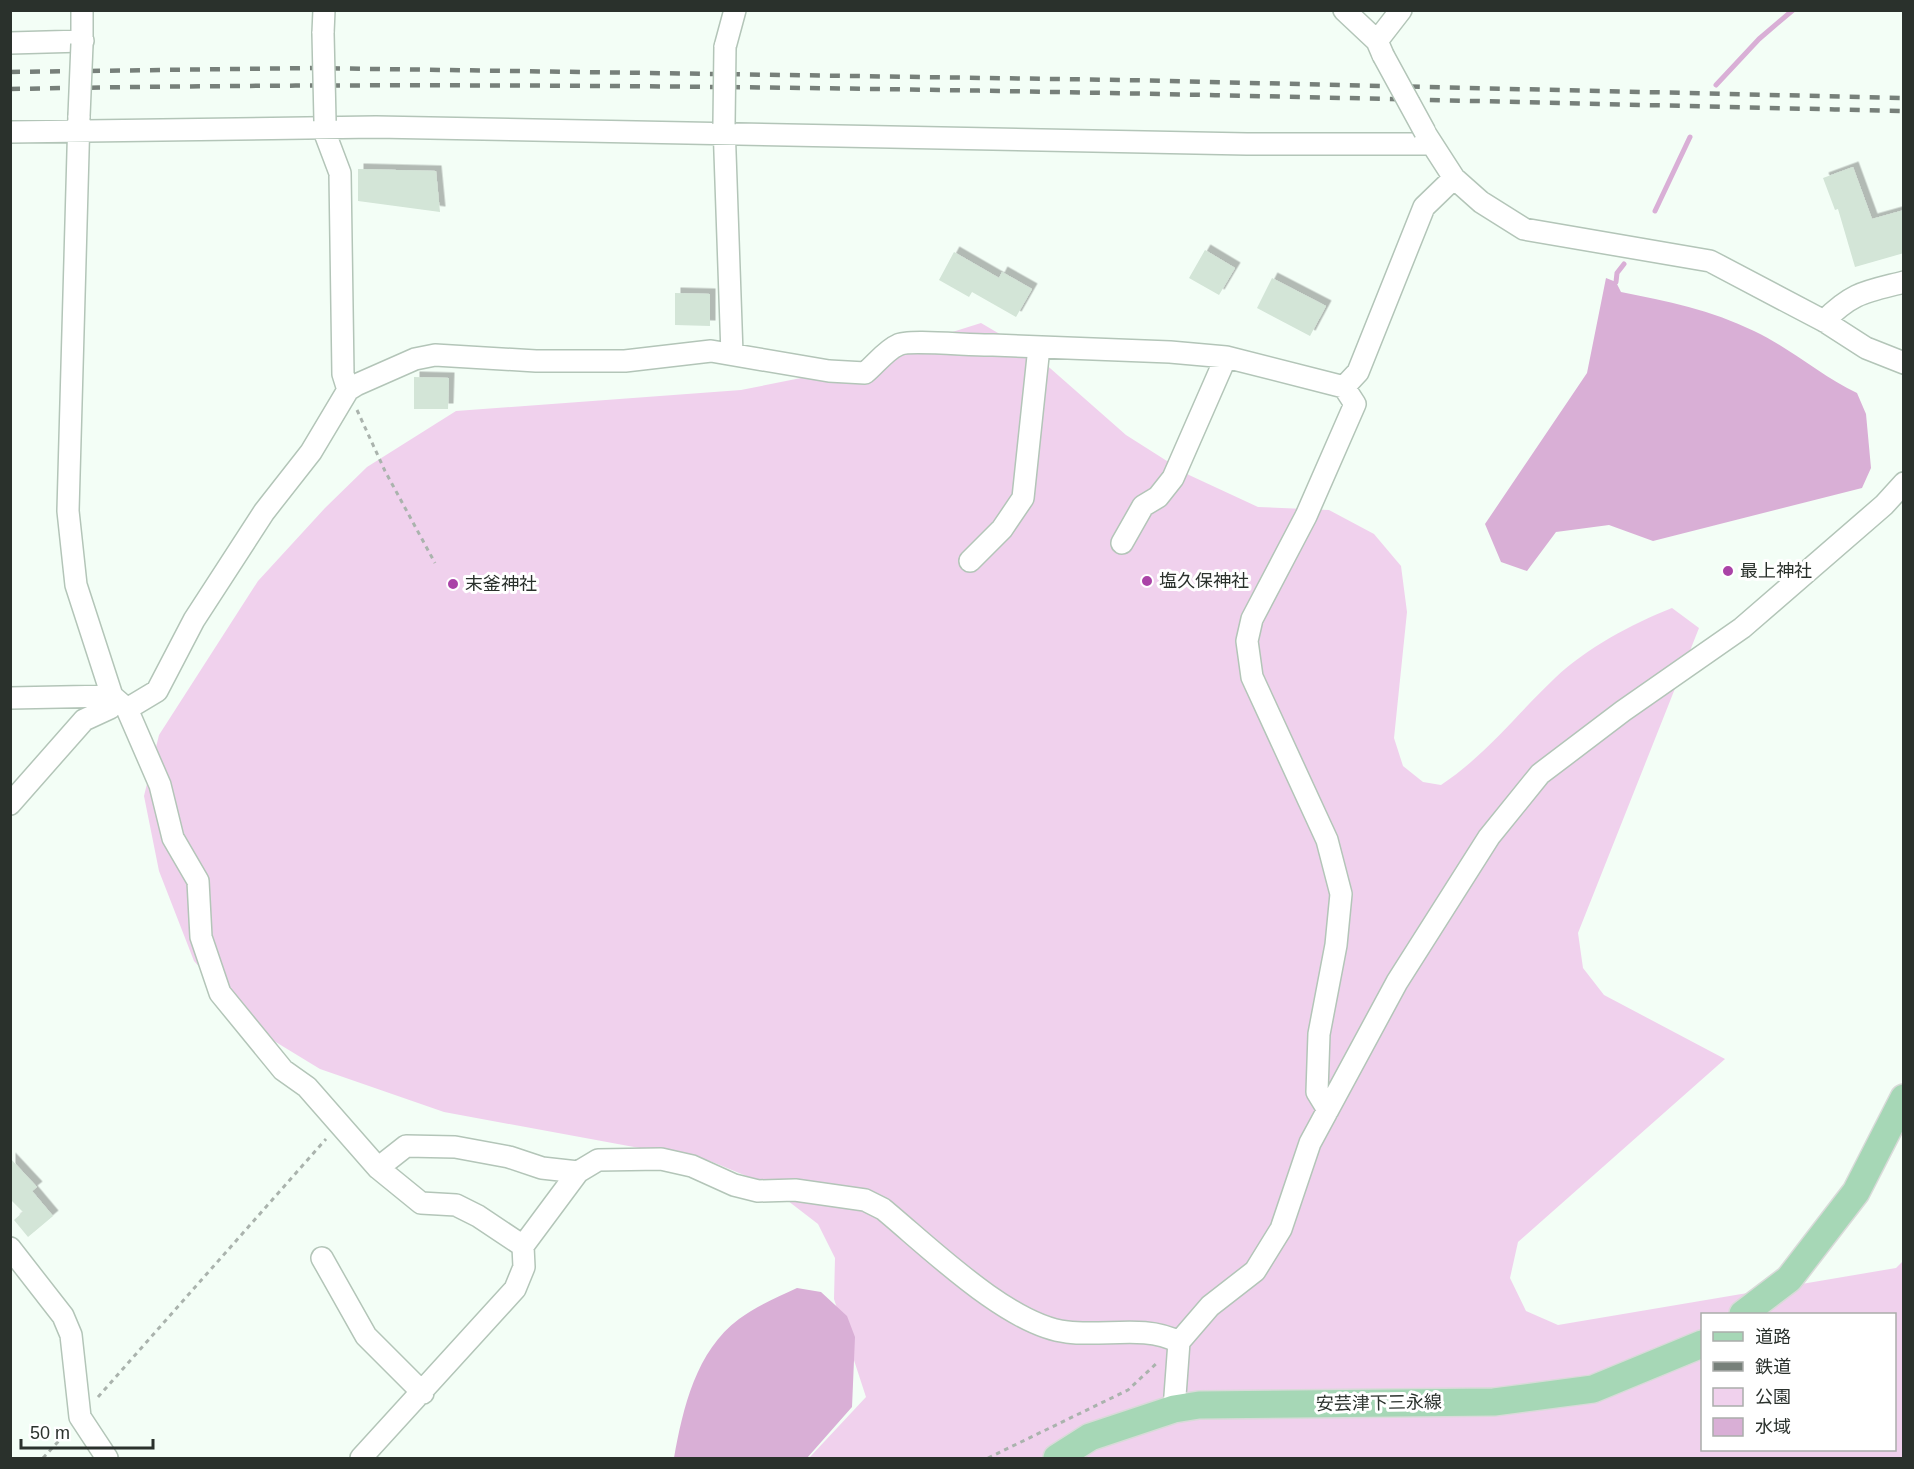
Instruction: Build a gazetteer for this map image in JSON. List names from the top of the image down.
{
  "streets": {
    "main road": ["安芸津下三永線"]
  },
  "places": ["最上神社", "塩久保神社", "末釜神社"],
  "legend": [
    "道路",
    "鉄道",
    "公園",
    "水域"
  ],
  "scale_bar": "50 m"
}
